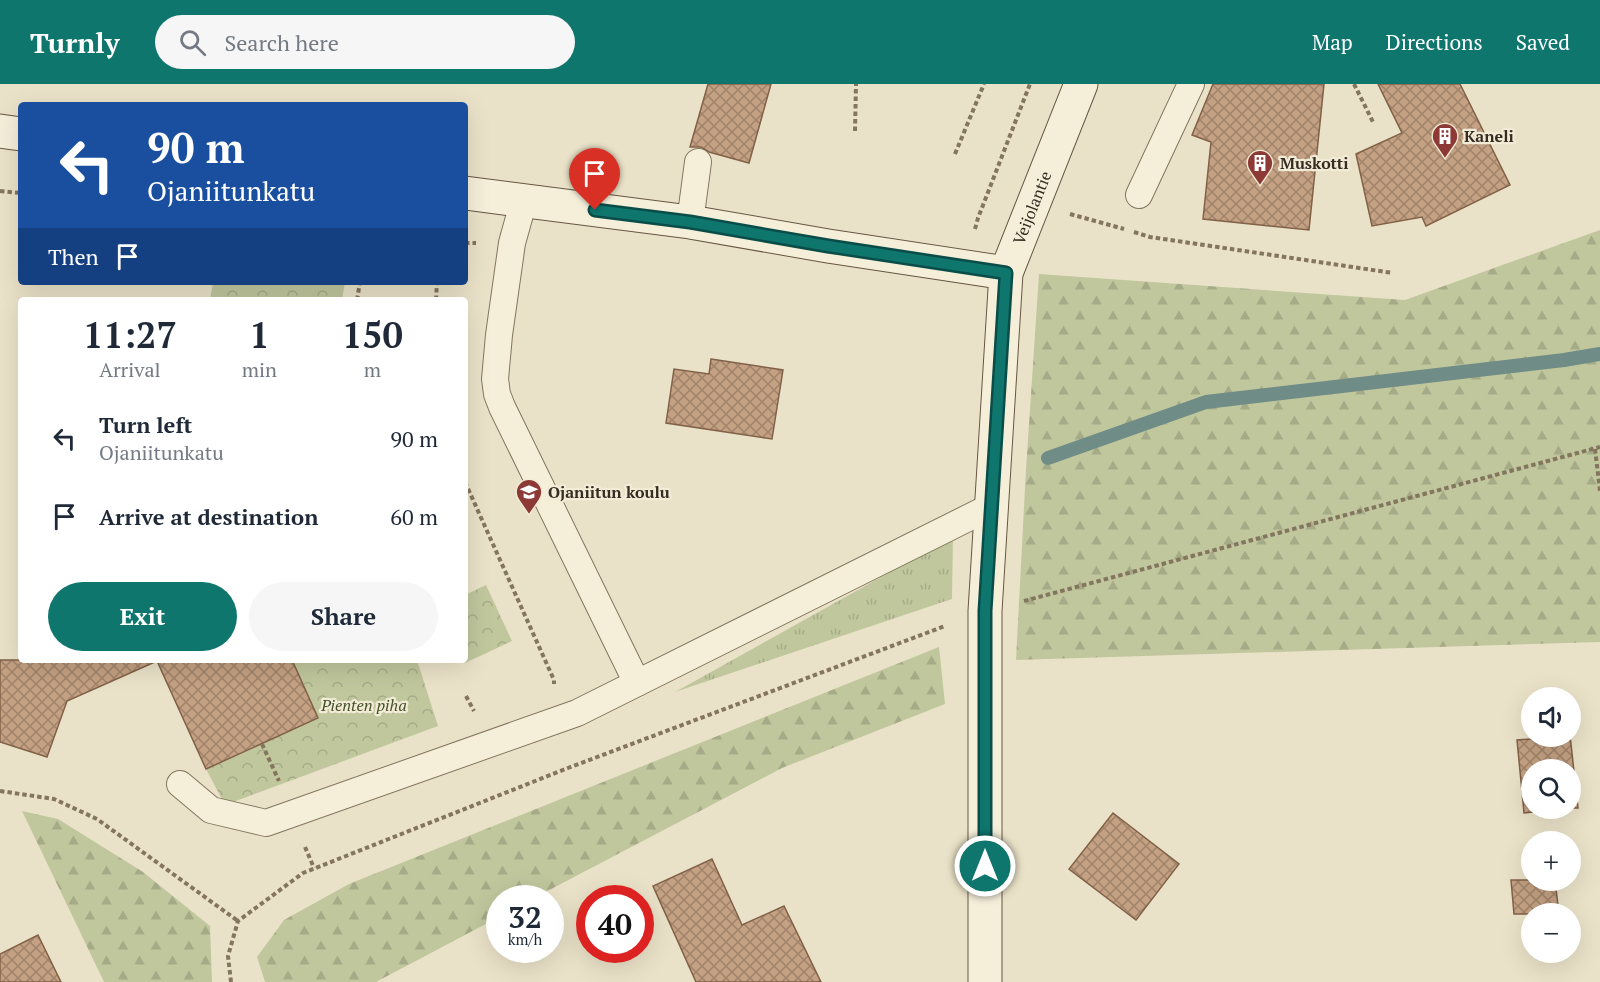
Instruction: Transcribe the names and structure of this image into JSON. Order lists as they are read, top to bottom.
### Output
{
  "streets": {
    "street": ["Veijolantie"]
  },
  "parks": ["Pienten piha"],
  "places": {
    "building": ["Kaneli", "Muskotti"],
    "school or university": ["Ojaniitun koulu"]
  },
  "page": {
    "header": "Turnly",
    "search": "Search here",
    "nav": ["Map", "Directions", "Saved"],
    "turn": ["90 m", "Ojaniitunkatu"],
    "then": "Then",
    "eta": [
      "11:27",
      "Arrival",
      "1",
      "min",
      "150",
      "m"
    ],
    "list": [
      {
        "name": "Turn left",
        "note": "Ojaniitunkatu",
        "value": "90 m"
      },
      {
        "name": "Arrive at destination",
        "value": "60 m"
      }
    ],
    "buttons": ["Exit", "Share"],
    "map_buttons": ["+", "−"],
    "speed": "32 km/h",
    "limit": "40"
  }
}
